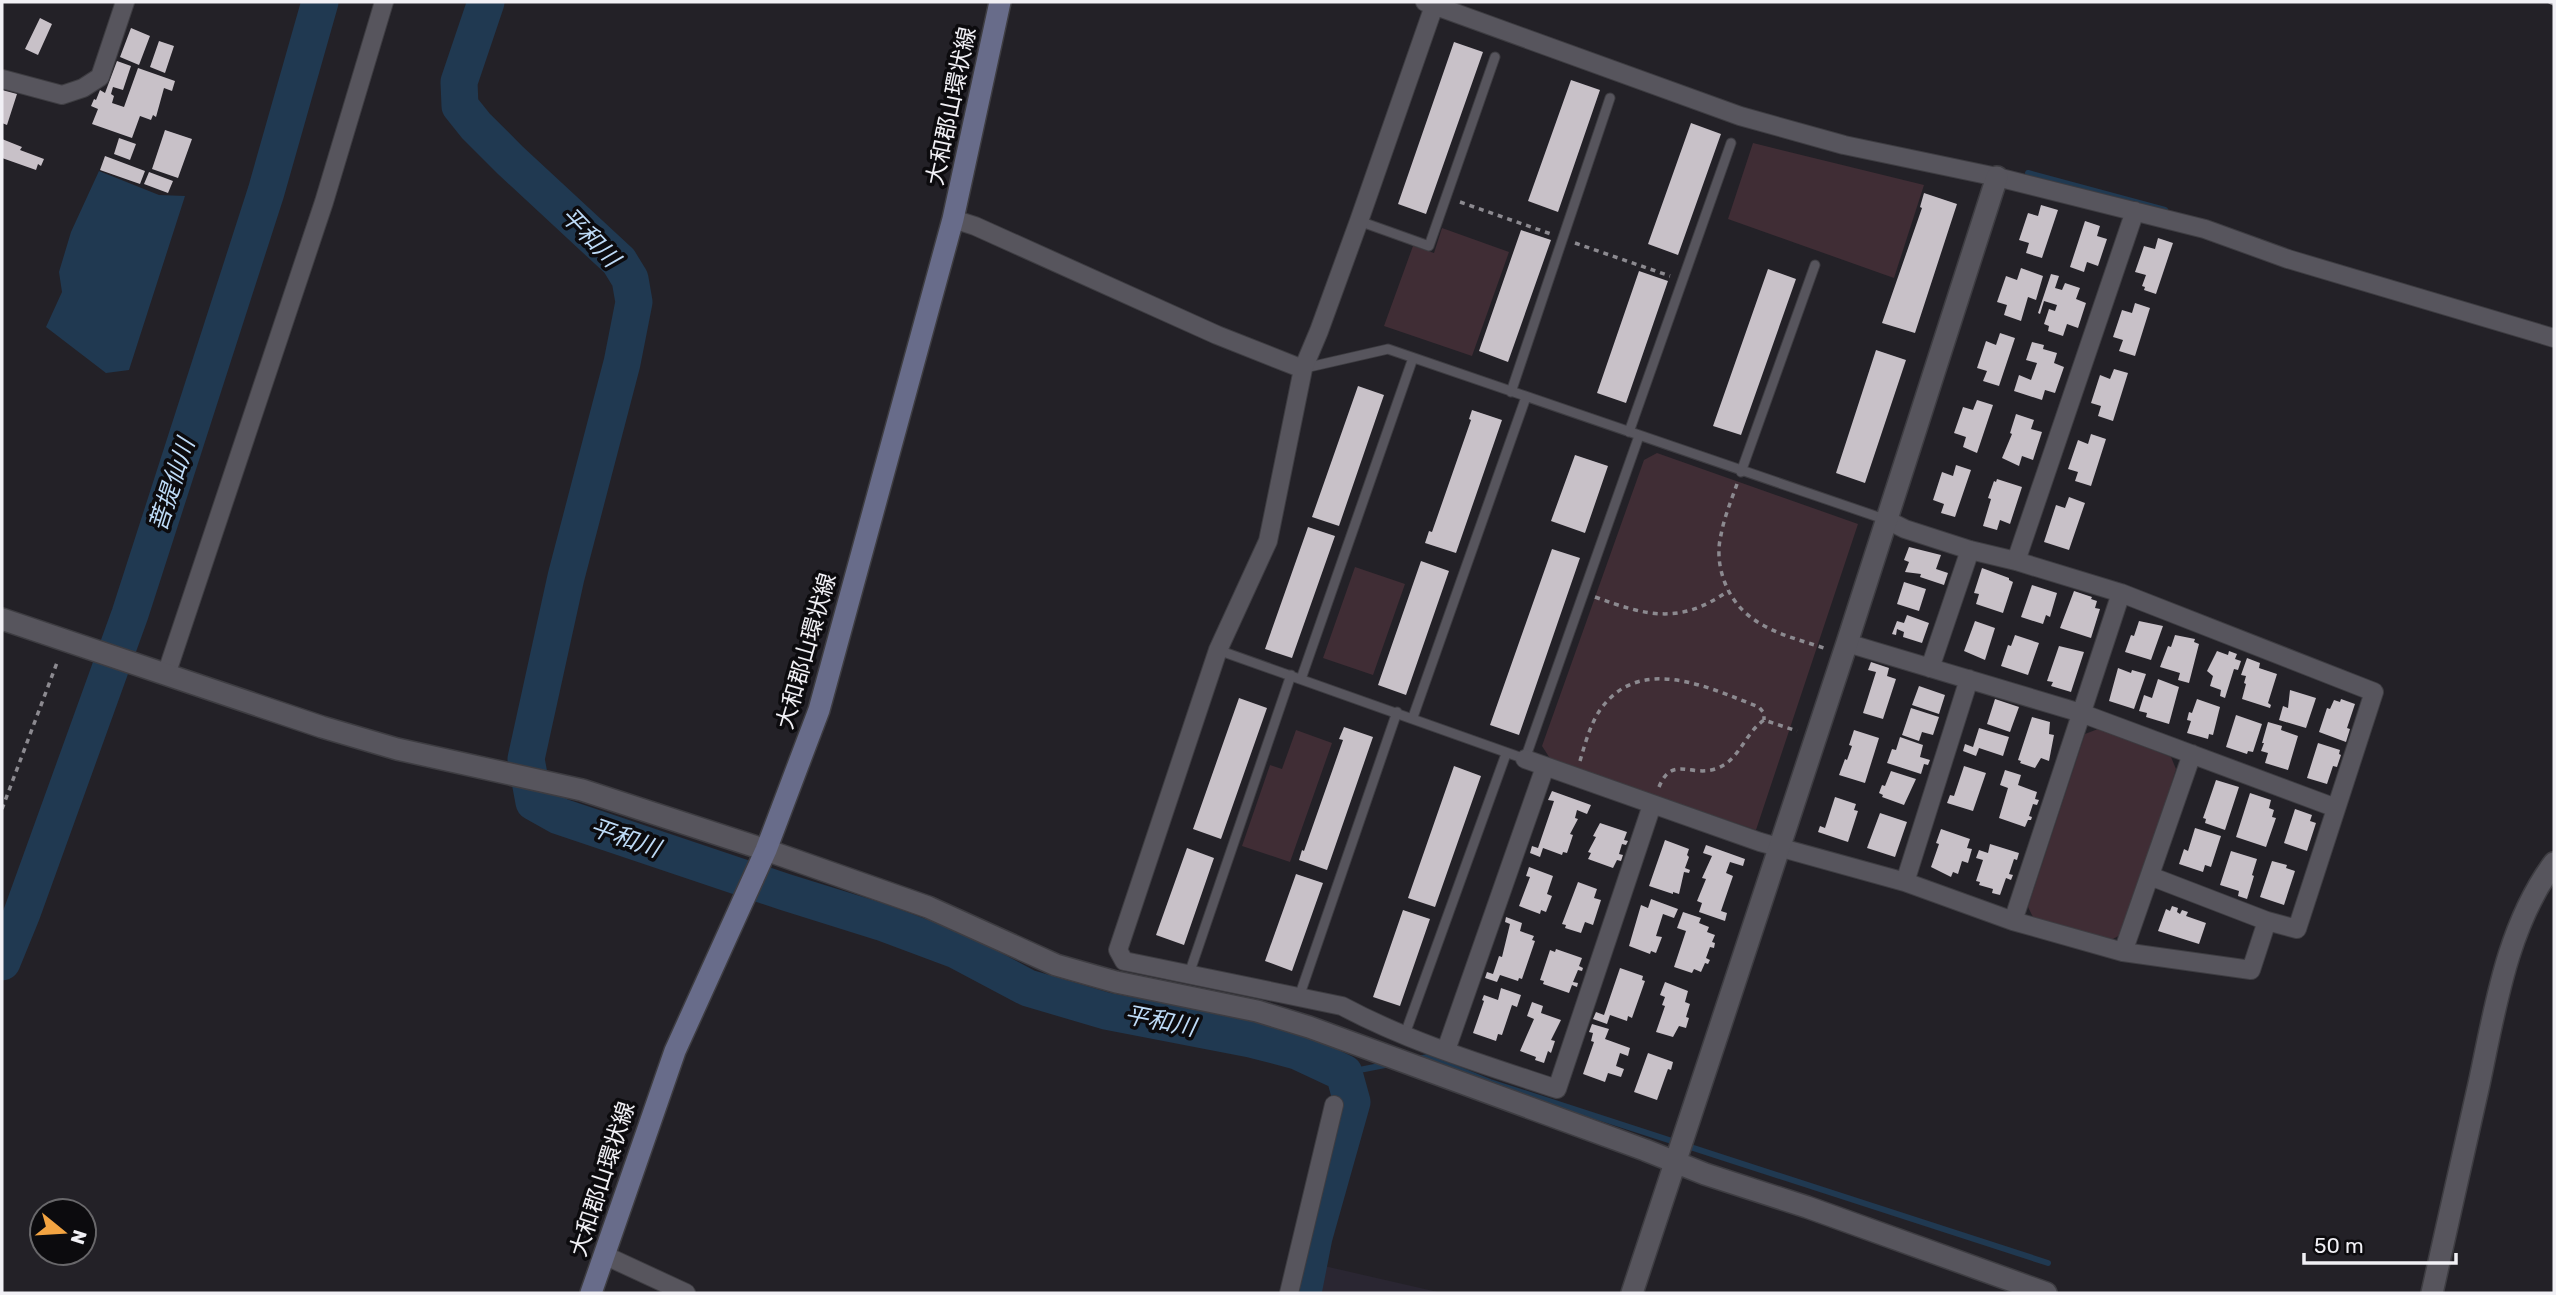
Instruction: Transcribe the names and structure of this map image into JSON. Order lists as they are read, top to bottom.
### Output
{
  "streets": {
    "main road": ["大和郡山環状線"]
  },
  "water": ["平和川", "菩提仙川"],
  "scale_bar": "50 m",
  "north": "right"
}
